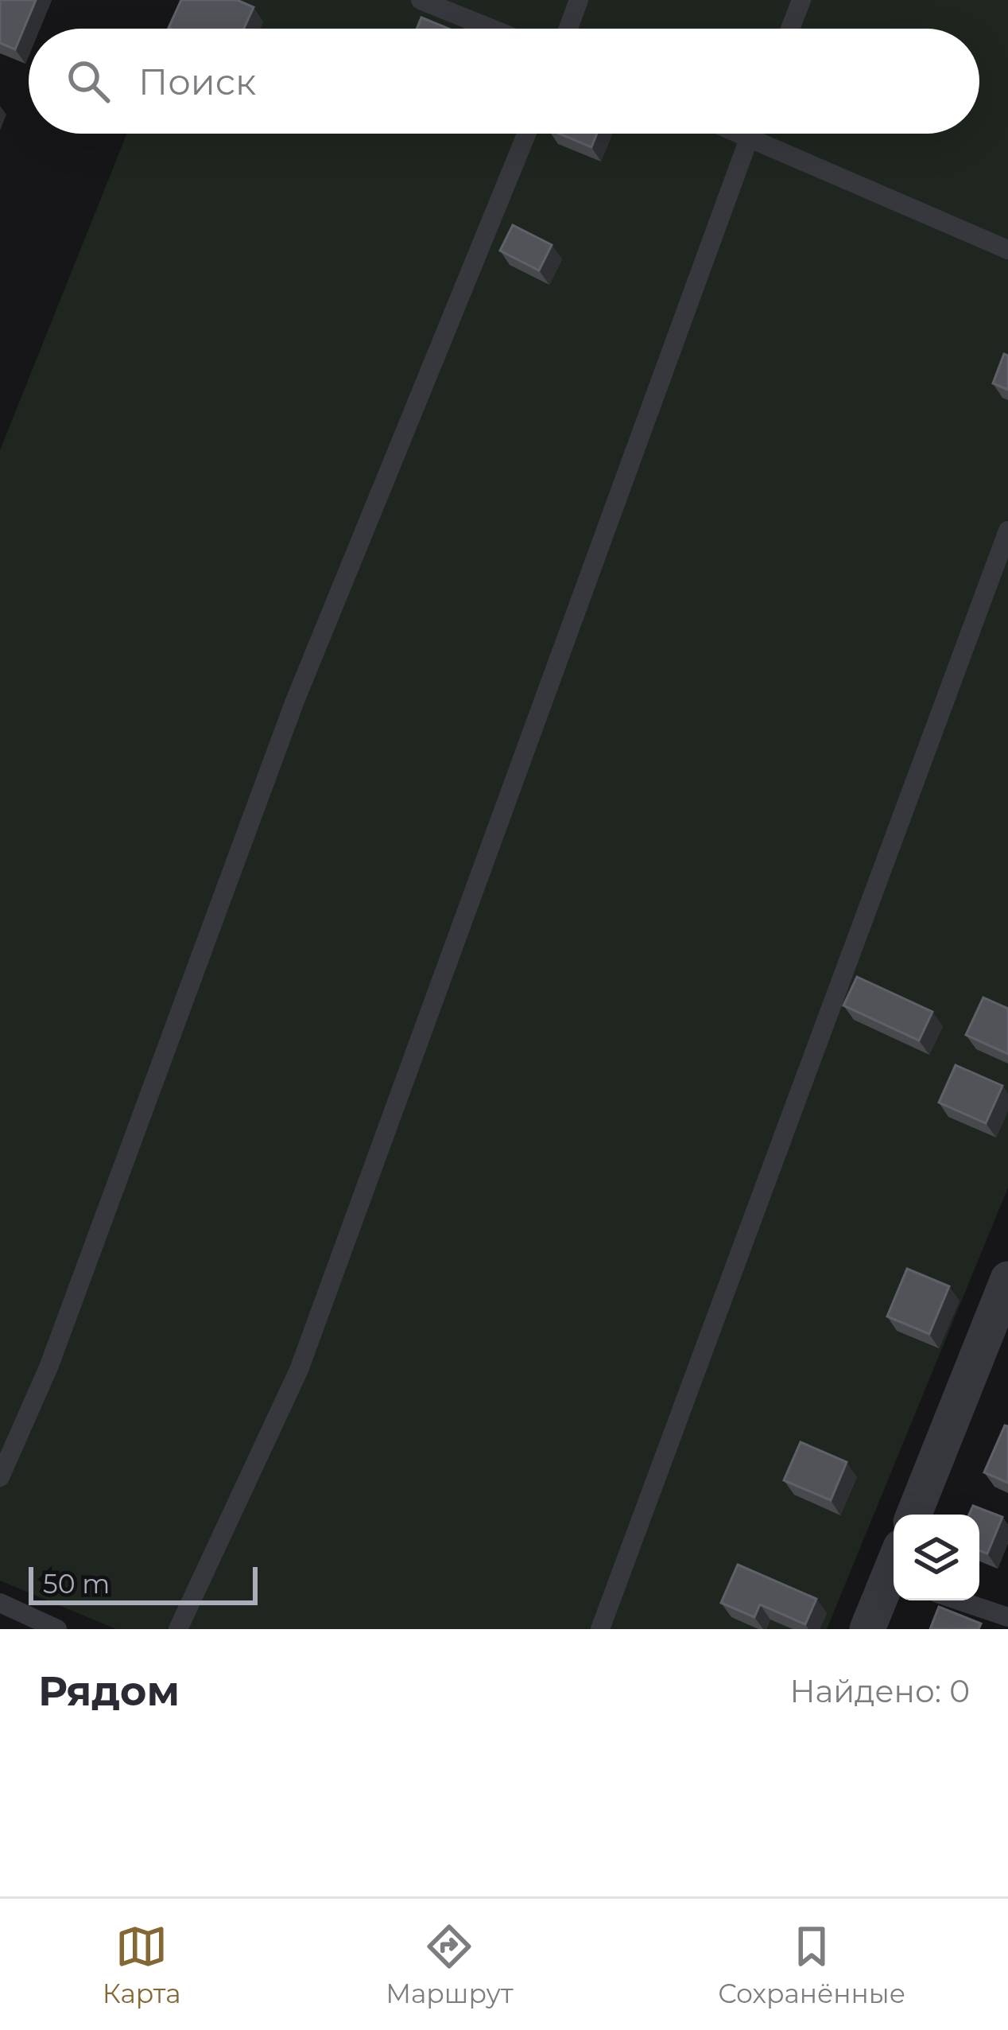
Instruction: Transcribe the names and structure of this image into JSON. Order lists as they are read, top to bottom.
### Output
{
  "scale_bar": "50 m",
  "page": {
    "search": "Поиск",
    "scale": "50 m",
    "heading": ["Рядом", "Найдено: 0"],
    "nav": ["Карта", "Маршрут", "Сохранённые"]
  }
}
